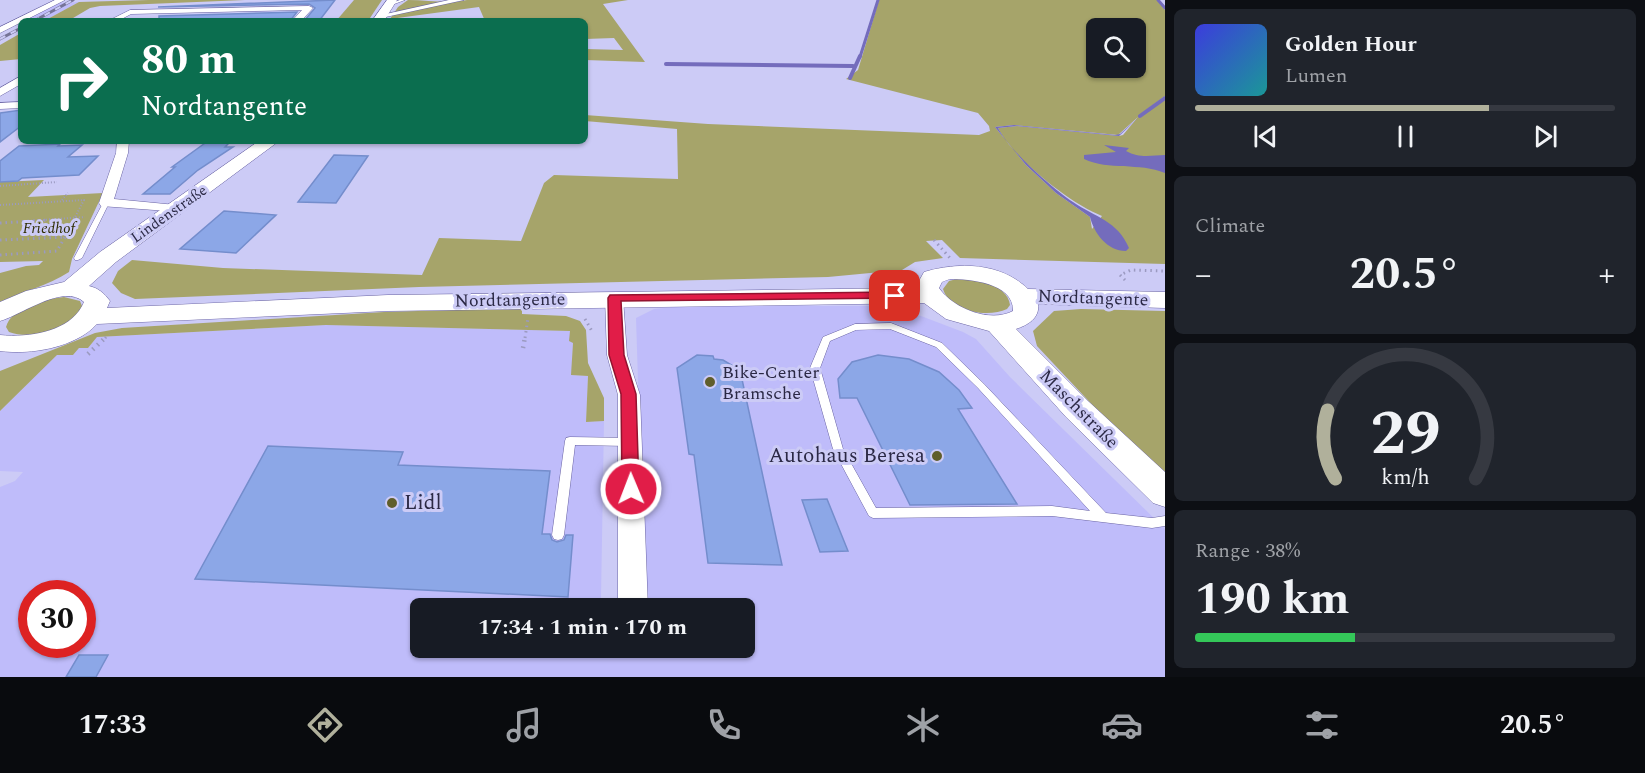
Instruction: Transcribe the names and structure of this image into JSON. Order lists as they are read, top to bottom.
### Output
{
  "streets": {
    "street": ["Lindenstraße", "Nordtangente", "Maschstraße"]
  },
  "parks": ["Friedhof"],
  "places": ["Bike-Center Bramsche", "Autohaus Beresa", "Lidl"],
  "page": {
    "turn": ["80 m", "Nordtangente"],
    "song": ["Golden Hour", "Lumen"],
    "tile": [
      "Climate",
      ["Range · 38%", "190 km"]
    ],
    "heat": ["−", "20.5°", "+"],
    "limit": "30",
    "trip": "17:34 · 1 min · 170 m",
    "tabs": ["17:33", "20.5°"],
    "gauge": ["29", "km/h"]
  }
}
